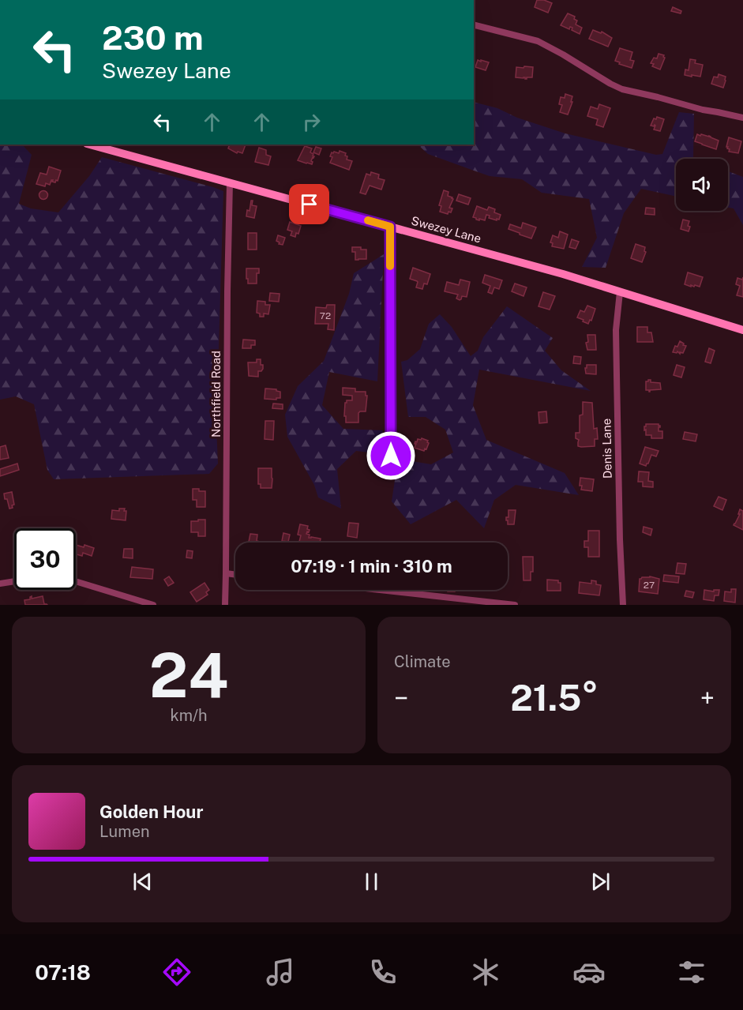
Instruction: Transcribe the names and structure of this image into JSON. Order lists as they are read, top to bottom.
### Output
{
  "streets": {
    "street": ["Swezey Lane", "Northfield Road", "Denis Lane"]
  },
  "crossings": [
    ["Swezey Lane", "Northfield Road"],
    ["Swezey Lane", "Denis Lane"]
  ],
  "house_numbers": ["72", "27"],
  "page": {
    "turn": ["230 m", "Swezey Lane"],
    "limit": "30",
    "trip": "07:19 · 1 min · 310 m",
    "tile": [
      ["24", "km/h"],
      "Climate"
    ],
    "heat": ["−", "21.5°", "+"],
    "song": ["Golden Hour", "Lumen"],
    "tabs": "07:18"
  }
}
